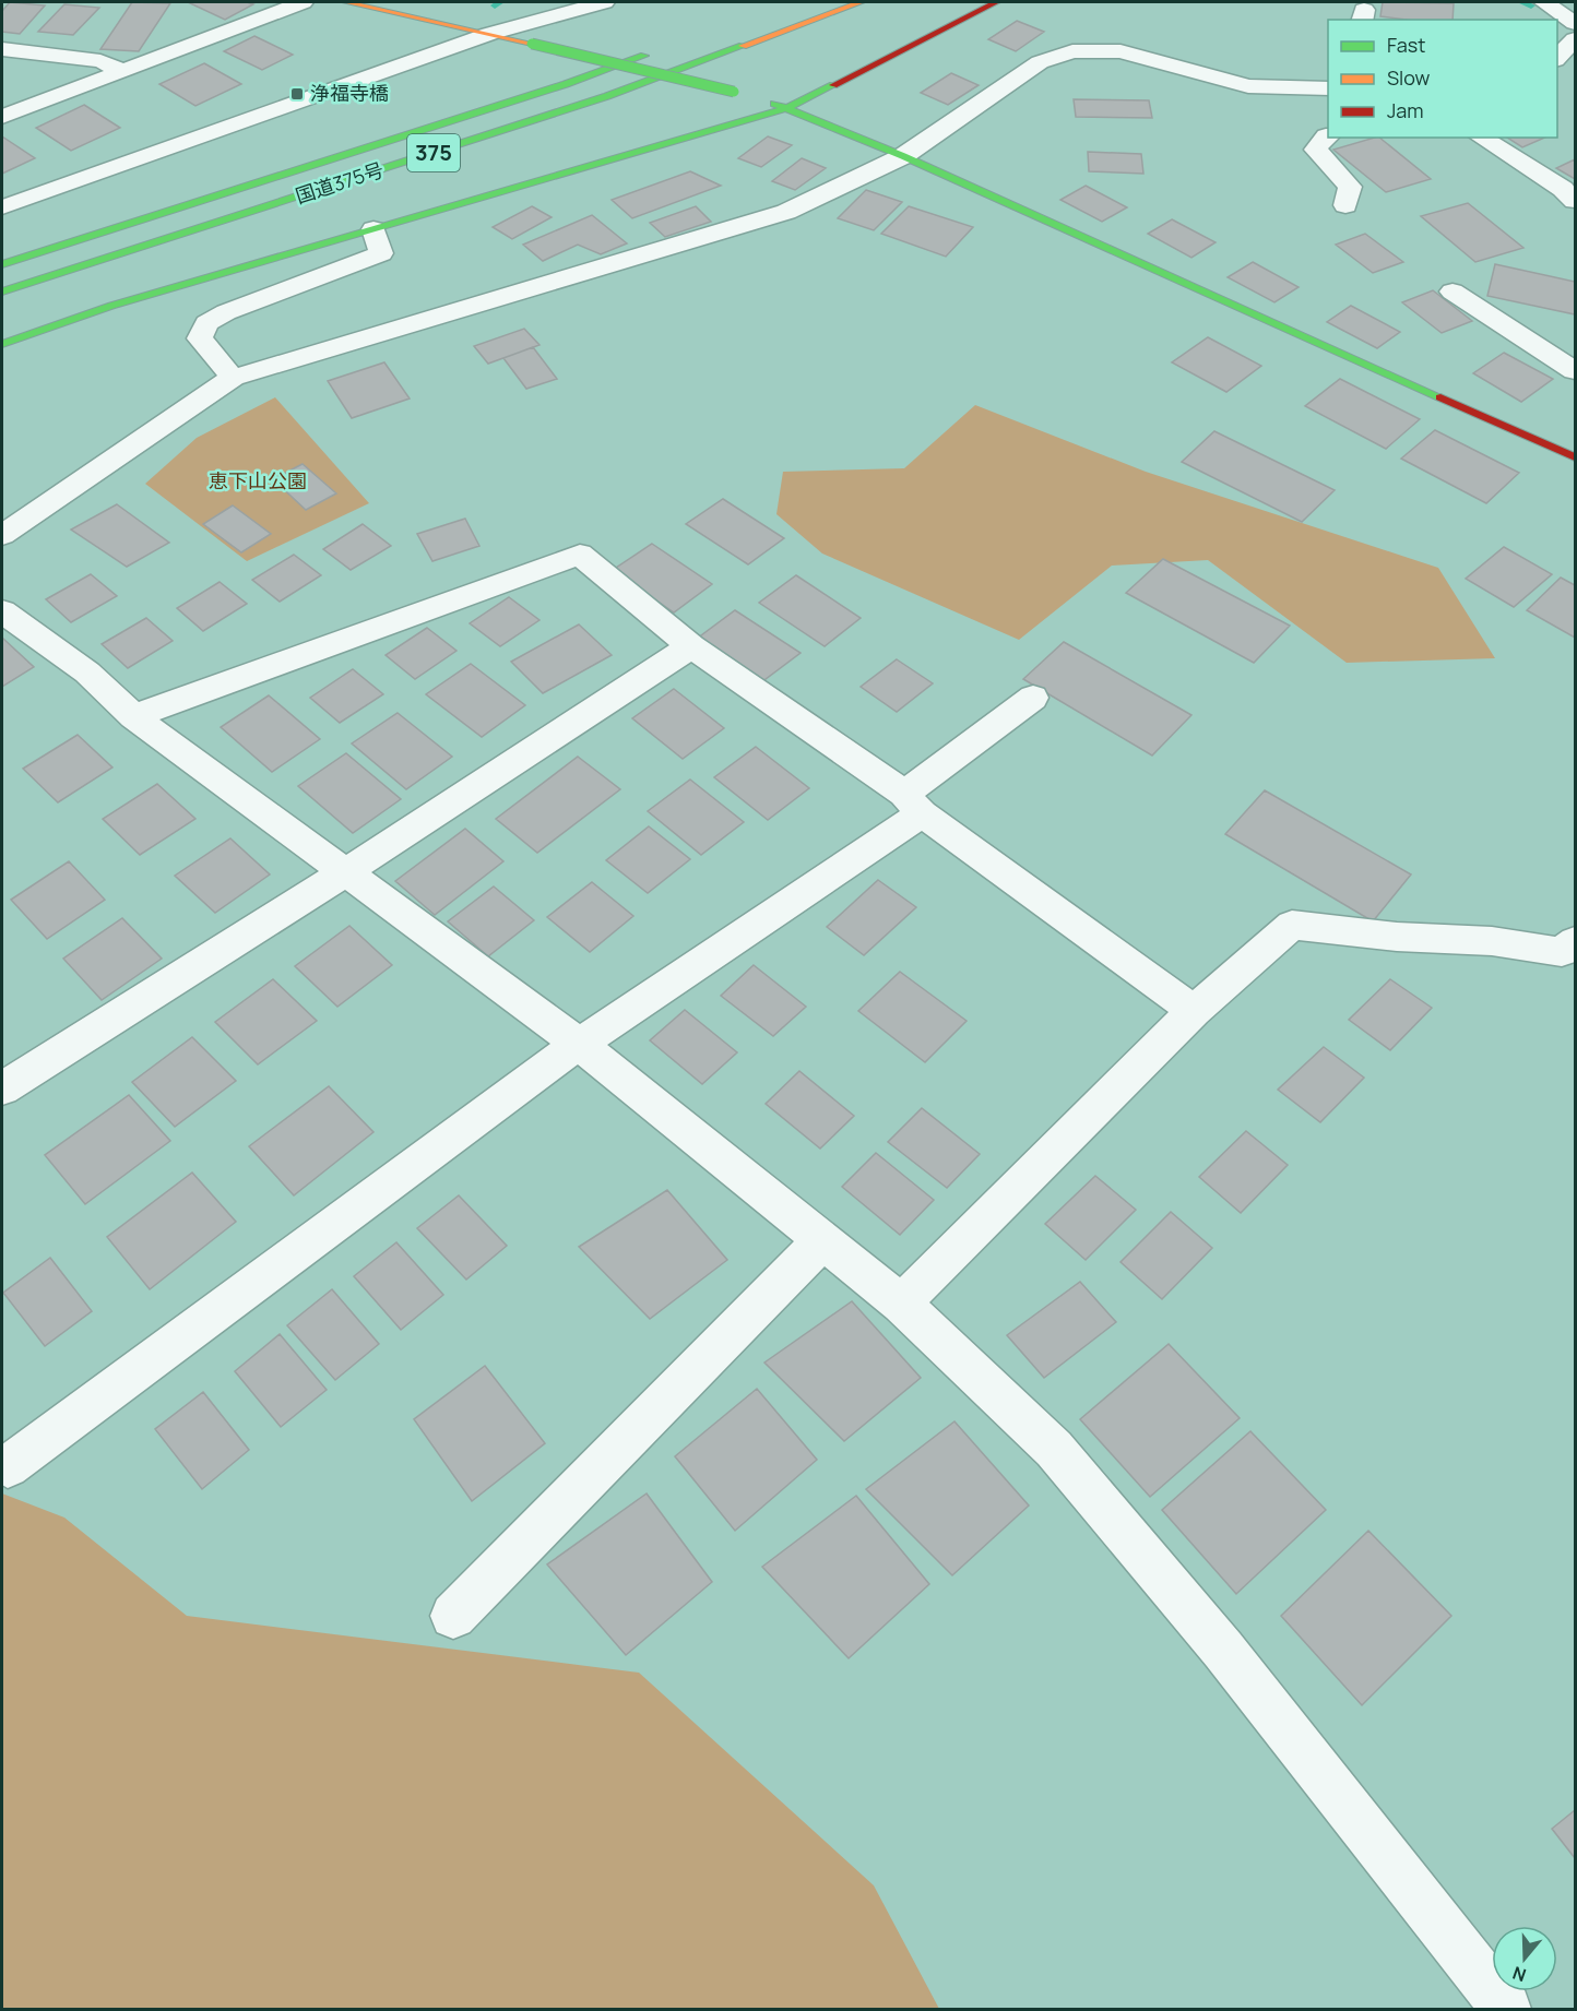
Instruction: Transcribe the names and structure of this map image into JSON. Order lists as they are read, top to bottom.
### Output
{
  "streets": {
    "main road": ["375", "国道375号"]
  },
  "parks": ["恵下山公園"],
  "places": {
    "transit": ["浄福寺橋"]
  },
  "legend": ["Fast", "Slow", "Jam"],
  "north": "bottom"
}
